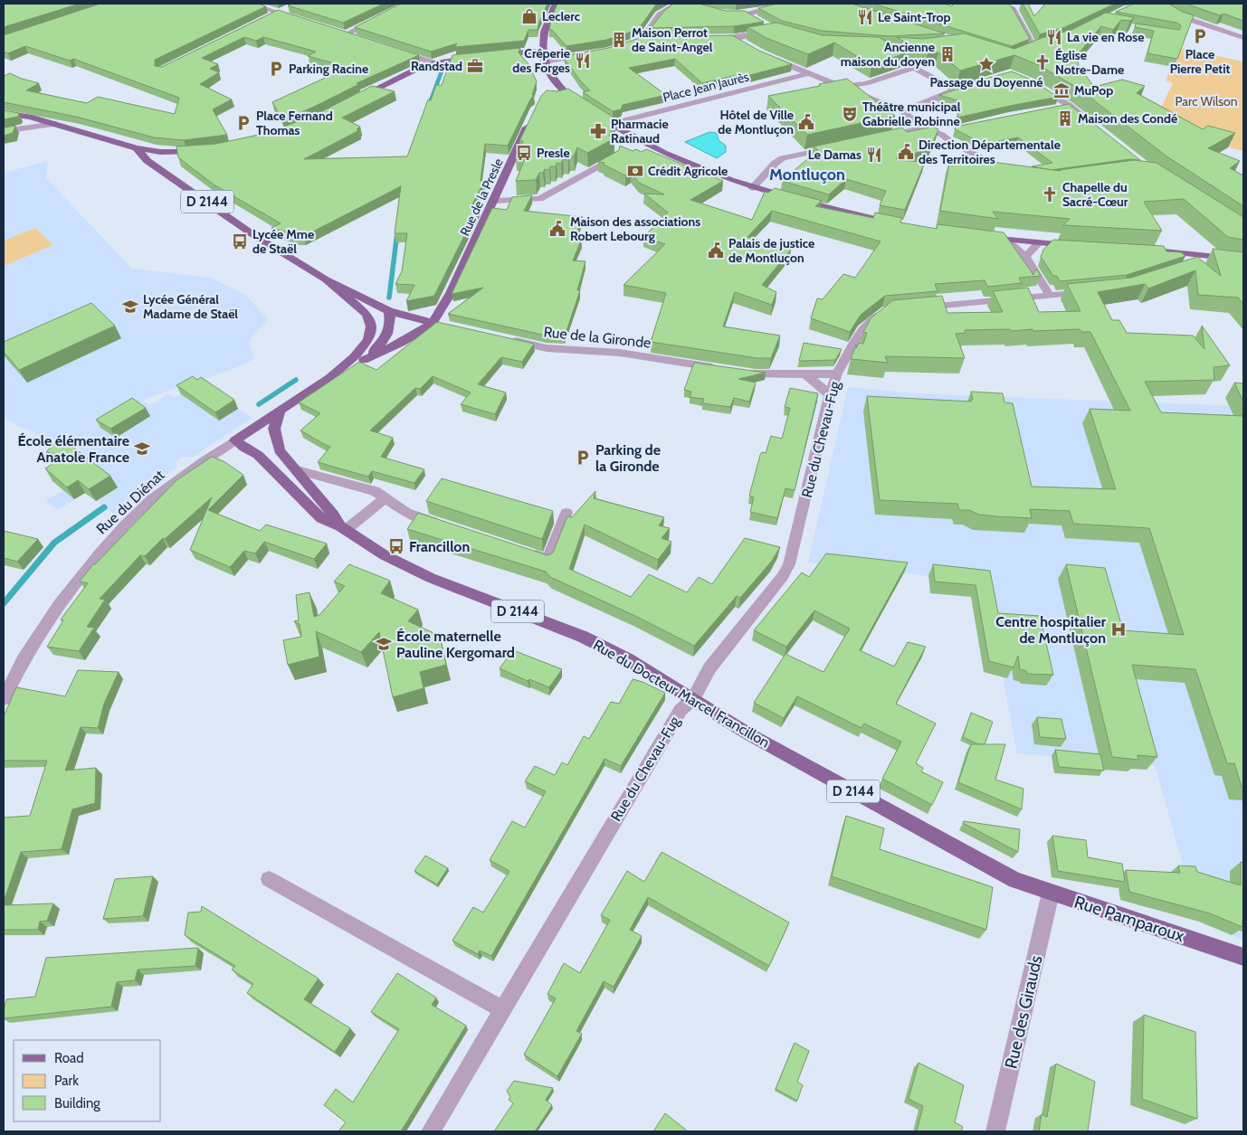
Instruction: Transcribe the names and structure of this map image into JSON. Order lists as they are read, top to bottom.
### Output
{
  "streets": {
    "main road": [
      "Rue de la Presle",
      "D 2144",
      "Rue du Diénat",
      "Rue du Docteur Marcel Francillon",
      "Rue Pamparoux"
    ],
    "street": [
      "Place Jean Jaurès",
      "Rue de la Gironde",
      "Rue du Chevau-Fug",
      "Rue des Girauds"
    ]
  },
  "crossings": [
    ["D 2144", "Rue du Diénat"],
    ["Rue du Chevau-Fug", "Rue du Docteur Marcel Francillon"],
    ["Rue du Diénat", "Rue du Docteur Marcel Francillon"],
    ["Rue du Docteur Marcel Francillon", "Rue Pamparoux"],
    ["Rue Pamparoux", "Rue des Girauds"]
  ],
  "districts": ["Montluçon"],
  "parks": ["Parc Wilson"],
  "places": {
    "shop": ["Leclerc"],
    "restaurant": [
      "Le Saint-Trop",
      "La vie en Rose",
      "Crêperie des Forges",
      "Le Damas"
    ],
    "parking": [
      "Place Pierre Petit",
      "Parking Racine",
      "Place Fernand Thomas",
      "Parking de la Gironde"
    ],
    "building": ["Maison Perrot de Saint-Angel", "Ancienne maison du doyen", "Maison des Condé"],
    "church": ["Église Notre-Dame", "Chapelle du Sacré-Cœur"],
    "place": ["Passage du Doyenné"],
    "office": ["Randstad"],
    "museum": ["MuPop"],
    "theatre": ["Théâtre municipal Gabrielle Robinne"],
    "public building": [
      "Hôtel de Ville de Montluçon",
      "Direction Départementale des Territoires",
      "Maison des associations Robert Lebourg",
      "Palais de justice de Montluçon"
    ],
    "pharmacy": ["Pharmacie Ratinaud"],
    "bus stop": ["Presle", "Lycée Mme de Staël", "Francillon"],
    "bank": ["Crédit Agricole"],
    "school or university": ["Lycée Général Madame de Staël", "École élémentaire Anatole France", "École maternelle Pauline Kergomard"],
    "hospital": ["Centre hospitalier de Montluçon"]
  },
  "legend": ["Road", "Park", "Building"]
}
